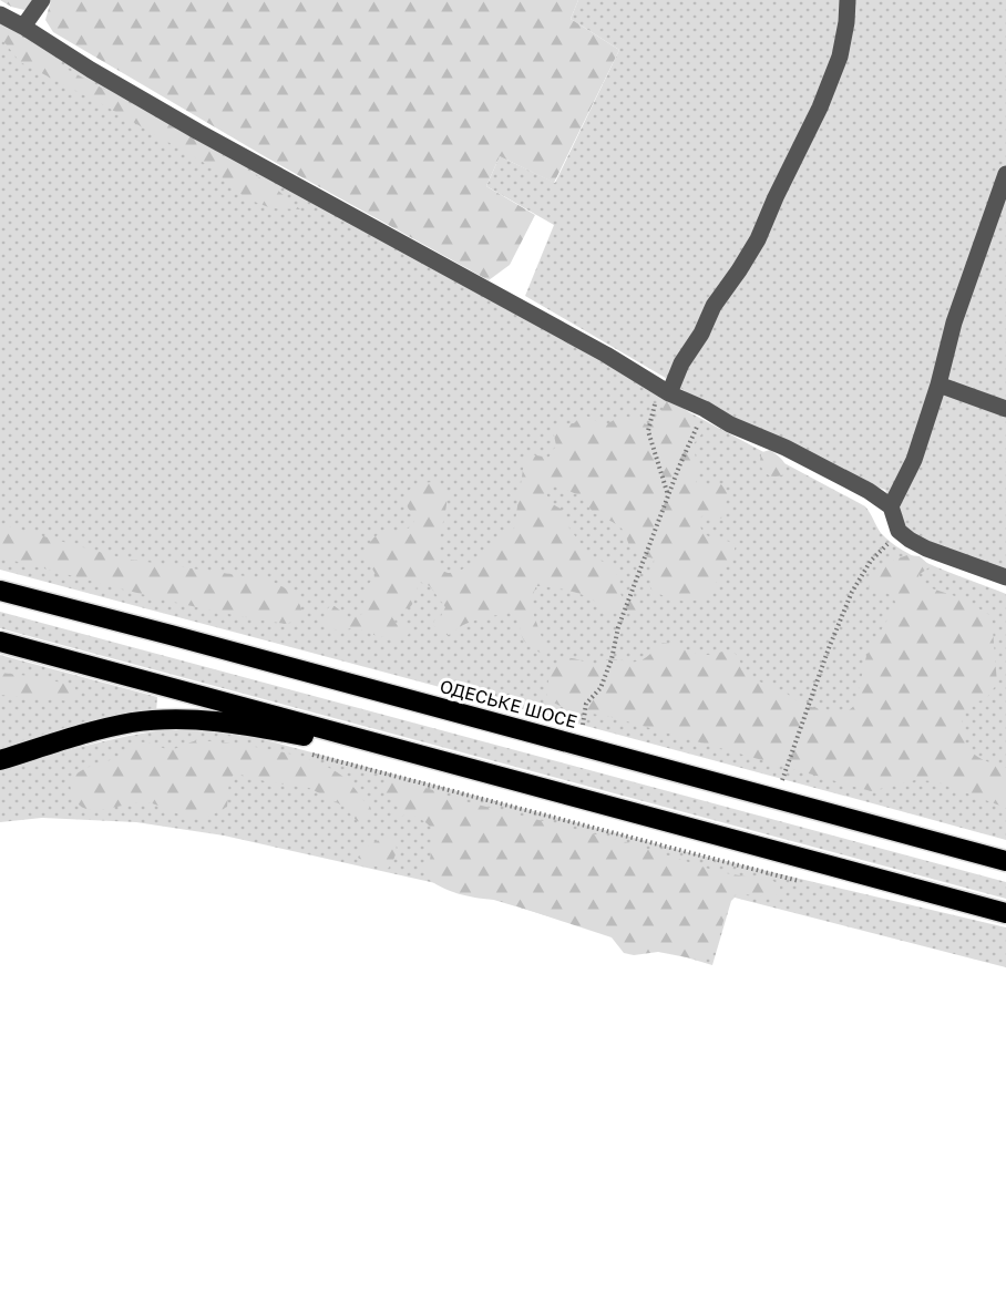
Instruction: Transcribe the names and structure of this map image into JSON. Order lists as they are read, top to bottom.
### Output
{
  "streets": {
    "highway": ["ОДЕСЬКЕ ШОСЕ"]
  }
}
